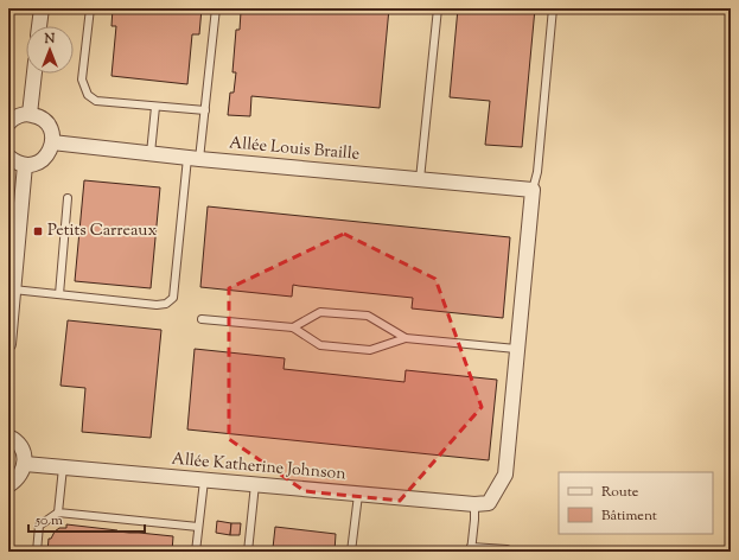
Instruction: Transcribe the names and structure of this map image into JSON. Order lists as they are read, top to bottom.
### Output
{
  "streets": {
    "street": ["Allée Louis Braille", "Allée Katherine Johnson"]
  },
  "places": {
    "transit": ["Petits Carreaux"]
  },
  "legend": ["Route", "Bâtiment"],
  "scale_bar": "50 m",
  "north": "top"
}
